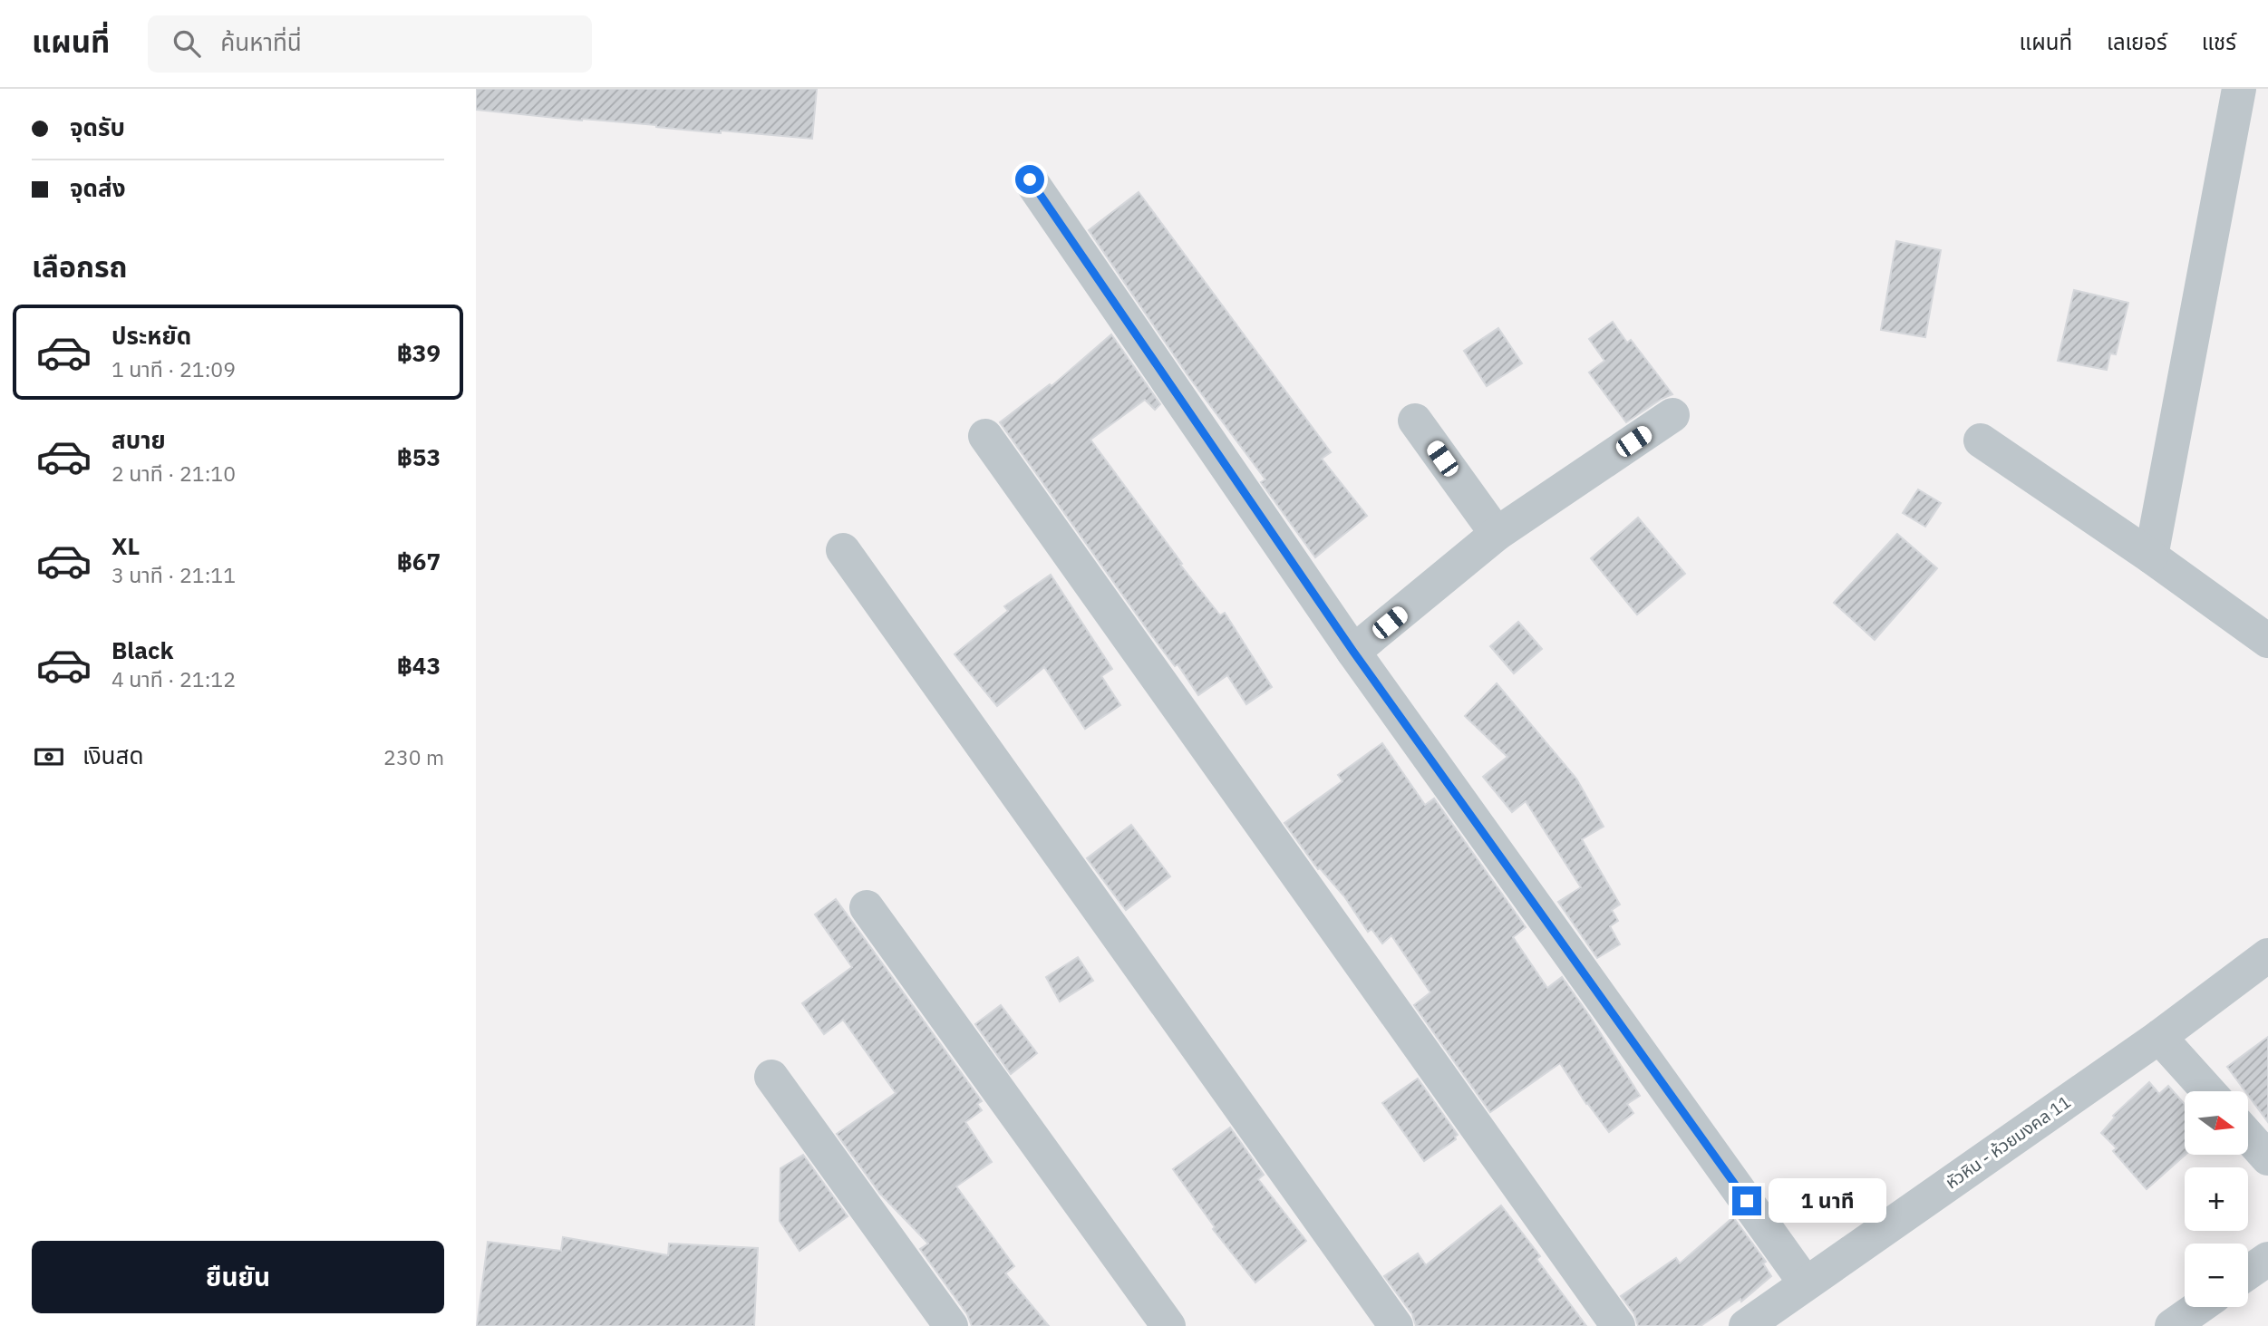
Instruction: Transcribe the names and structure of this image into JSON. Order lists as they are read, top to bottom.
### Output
{
  "streets": {
    "street": ["หัวหิน - ห้วยมงคล 11"]
  },
  "north": "right",
  "page": {
    "header": "แผนที่",
    "search": "ค้นหาที่นี่",
    "nav": ["แผนที่", "เลเยอร์", "แชร์"],
    "banner": ["จุดรับ", "จุดส่ง"],
    "heading": "เลือกรถ",
    "list": [
      {
        "name": "ประหยัด",
        "note": "1 นาที · 21:09",
        "value": "฿39"
      },
      {
        "name": "สบาย",
        "note": "2 นาที · 21:10",
        "value": "฿53"
      },
      {
        "name": "XL",
        "note": "3 นาที · 21:11",
        "value": "฿67"
      },
      {
        "name": "Black",
        "note": "4 นาที · 21:12",
        "value": "฿43"
      }
    ],
    "pay": ["เงินสด", "230 m"],
    "map_buttons": ["+", "−"],
    "bubble": "1 นาที",
    "buttons": "ยืนยัน"
  }
}
